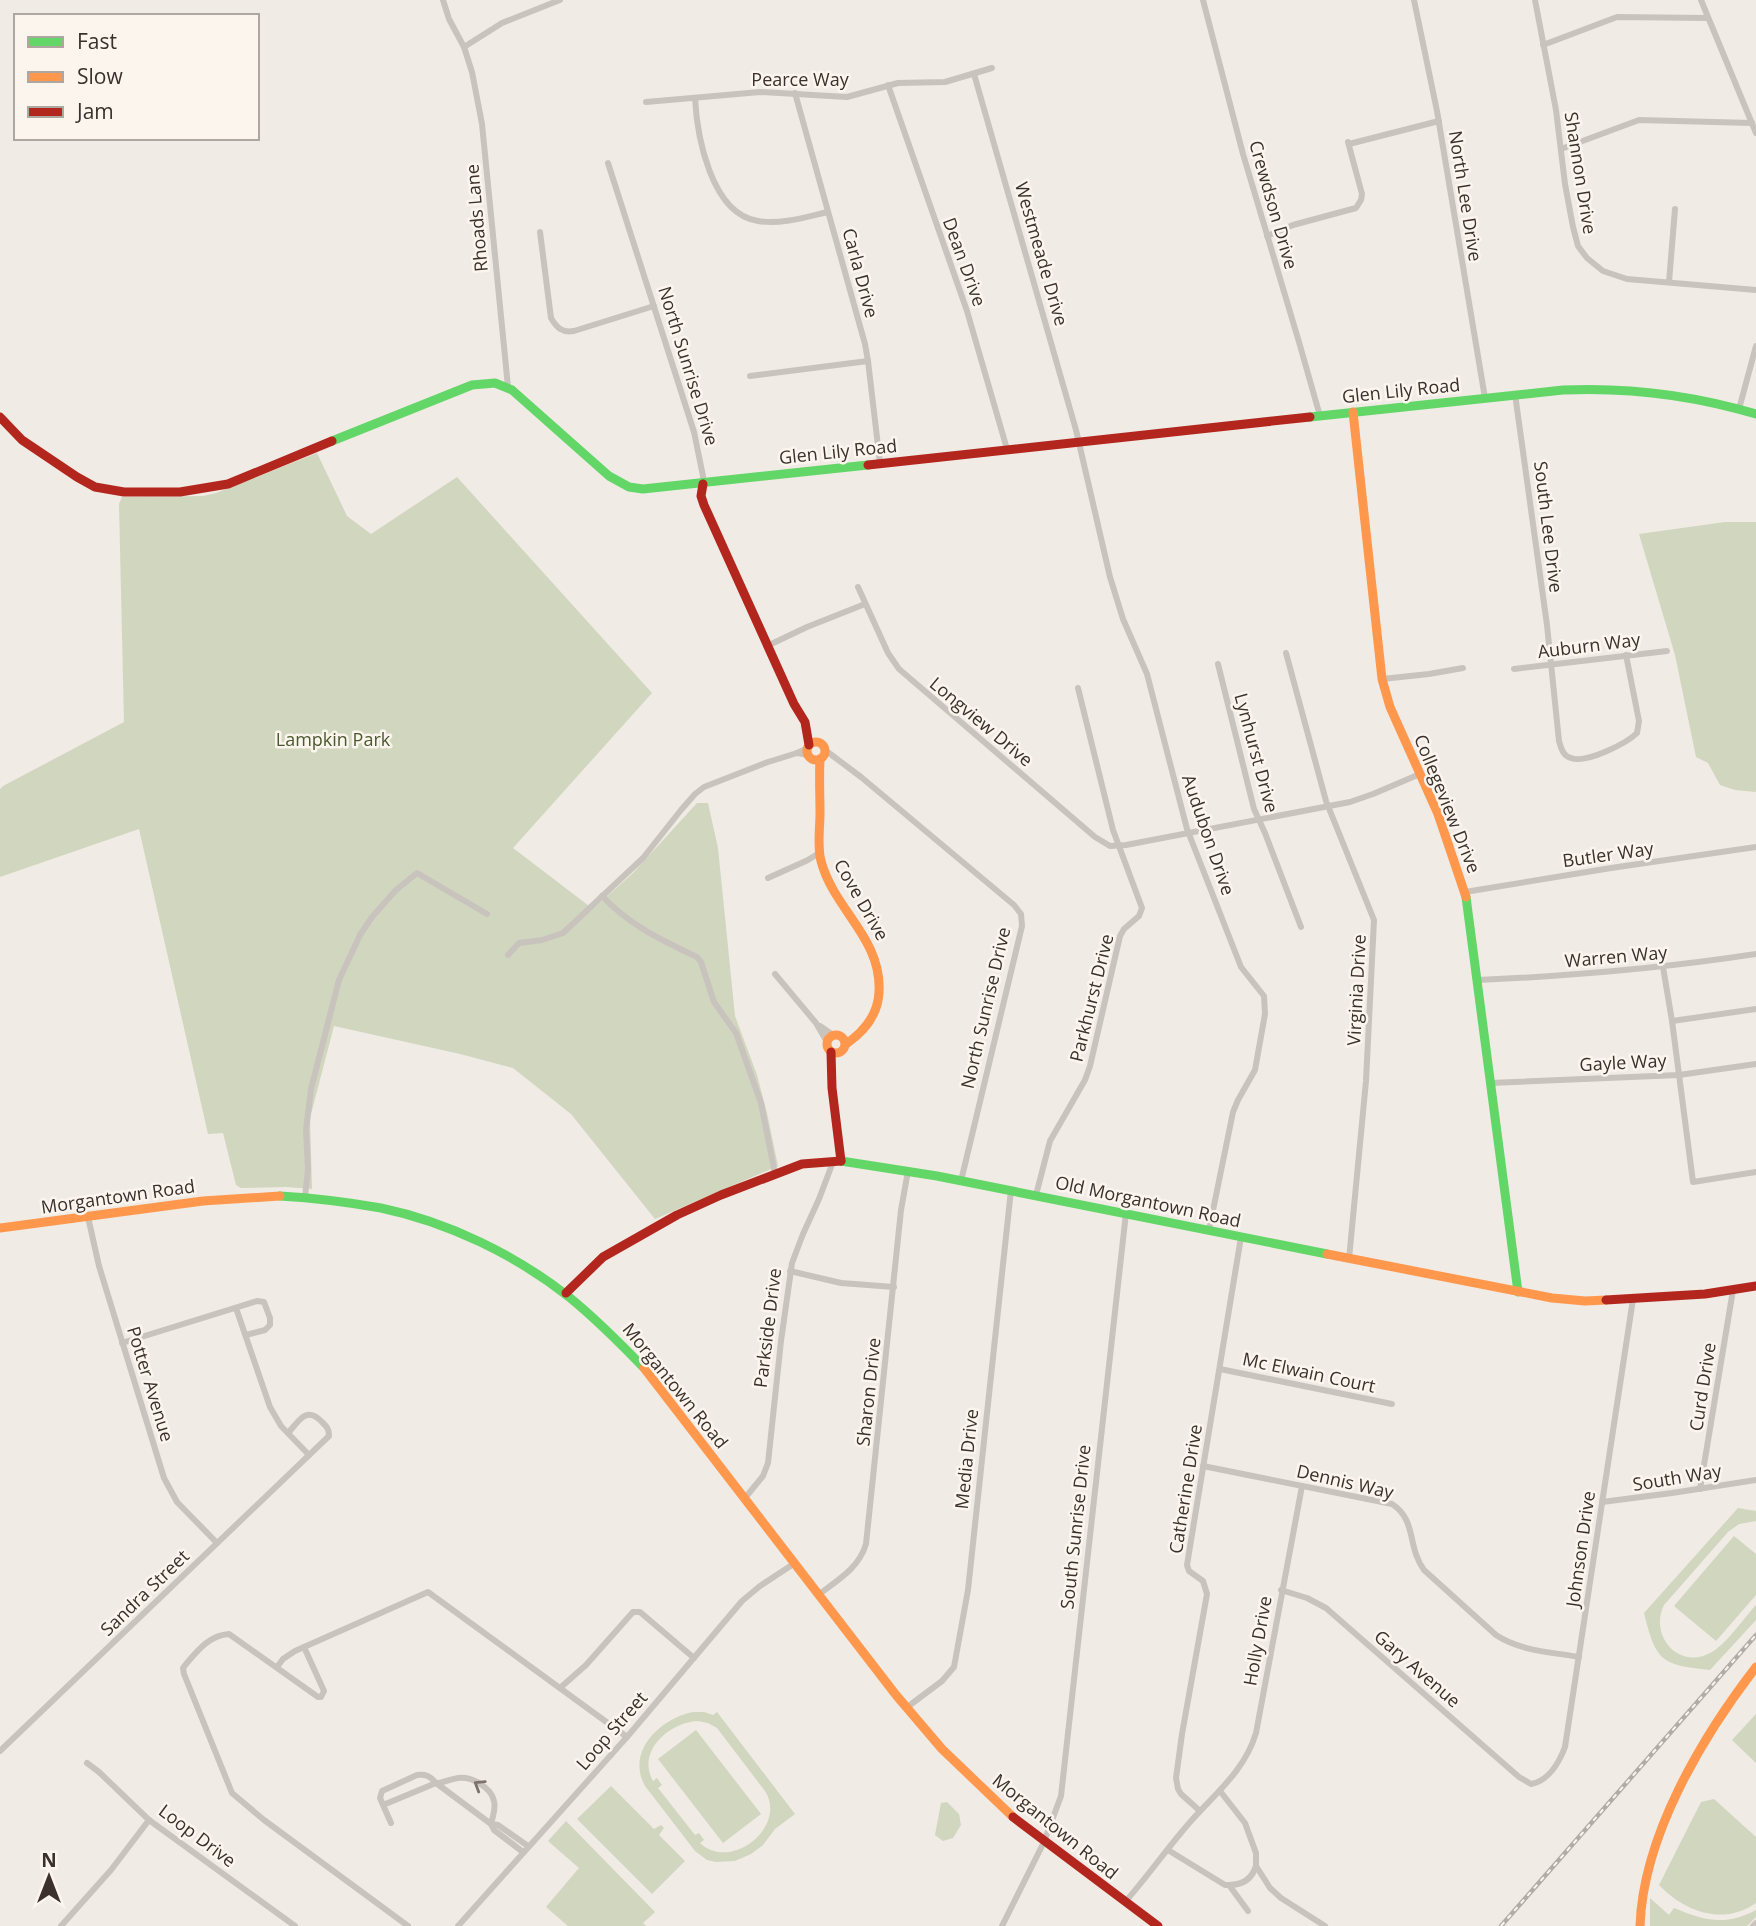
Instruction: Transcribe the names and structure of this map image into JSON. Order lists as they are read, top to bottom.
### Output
{
  "streets": {
    "street": [
      "Pearce Way",
      "Shannon Drive",
      "North Lee Drive",
      "Crewdson Drive",
      "Rhoads Lane",
      "Westmeade Drive",
      "Dean Drive",
      "Carla Drive",
      "North Sunrise Drive",
      "Glen Lily Road",
      "South Lee Drive",
      "Auburn Way",
      "Longview Drive",
      "Lynhurst Drive",
      "Collegeview Drive",
      "Audubon Drive",
      "Butler Way",
      "Cove Drive",
      "Warren Way",
      "Virginia Drive",
      "Parkhurst Drive",
      "Gayle Way",
      "Morgantown Road",
      "Old Morgantown Road",
      "Parkside Drive",
      "Mc Elwain Court",
      "Potter Avenue",
      "Curd Drive",
      "Sharon Drive",
      "Media Drive",
      "South Way",
      "Dennis Way",
      "Catherine Drive",
      "South Sunrise Drive",
      "Johnson Drive",
      "Sandra Street",
      "Holly Drive",
      "Gary Avenue",
      "Loop Street",
      "Loop Drive"
    ]
  },
  "crossings": [
    ["Pearce Way", "Westmeade Drive"],
    ["Pearce Way", "Dean Drive"],
    ["Pearce Way", "Carla Drive"],
    ["North Lee Drive", "Glen Lily Road"],
    ["Crewdson Drive", "Glen Lily Road"],
    ["Rhoads Lane", "Glen Lily Road"],
    ["Westmeade Drive", "Glen Lily Road"],
    ["Westmeade Drive", "Audubon Drive"],
    ["Dean Drive", "Glen Lily Road"],
    ["Carla Drive", "Glen Lily Road"],
    ["North Sunrise Drive", "Glen Lily Road"],
    ["North Sunrise Drive", "Cove Drive"],
    ["North Sunrise Drive", "Old Morgantown Road"],
    ["Glen Lily Road", "South Lee Drive"],
    ["Glen Lily Road", "Collegeview Drive"],
    ["Glen Lily Road", "Audubon Drive"],
    ["South Lee Drive", "Auburn Way"],
    ["Longview Drive", "Parkhurst Drive"],
    ["Collegeview Drive", "Butler Way"],
    ["Collegeview Drive", "Warren Way"],
    ["Collegeview Drive", "Gayle Way"],
    ["Collegeview Drive", "Old Morgantown Road"],
    ["Audubon Drive", "Old Morgantown Road"],
    ["Cove Drive", "Parkside Drive"],
    ["Virginia Drive", "Old Morgantown Road"],
    ["Parkhurst Drive", "Old Morgantown Road"],
    ["Morgantown Road", "Old Morgantown Road"],
    ["Morgantown Road", "Parkside Drive"],
    ["Morgantown Road", "Potter Avenue"],
    ["Morgantown Road", "Sharon Drive"],
    ["Morgantown Road", "Media Drive"],
    ["Morgantown Road", "South Sunrise Drive"],
    ["Morgantown Road", "Holly Drive"],
    ["Morgantown Road", "Loop Street"],
    ["Old Morgantown Road", "Parkside Drive"],
    ["Old Morgantown Road", "Curd Drive"],
    ["Old Morgantown Road", "Sharon Drive"],
    ["Old Morgantown Road", "Media Drive"],
    ["Old Morgantown Road", "Catherine Drive"],
    ["Old Morgantown Road", "South Sunrise Drive"],
    ["Old Morgantown Road", "Johnson Drive"],
    ["Mc Elwain Court", "Catherine Drive"],
    ["Potter Avenue", "Sandra Street"],
    ["Curd Drive", "South Way"],
    ["South Way", "Johnson Drive"],
    ["Dennis Way", "Catherine Drive"],
    ["Dennis Way", "Johnson Drive"],
    ["Dennis Way", "Holly Drive"],
    ["Catherine Drive", "Holly Drive"],
    ["Johnson Drive", "Gary Avenue"],
    ["Holly Drive", "Gary Avenue"]
  ],
  "parks": ["Lampkin Park"],
  "legend": ["Fast", "Slow", "Jam"],
  "north": "top"
}
